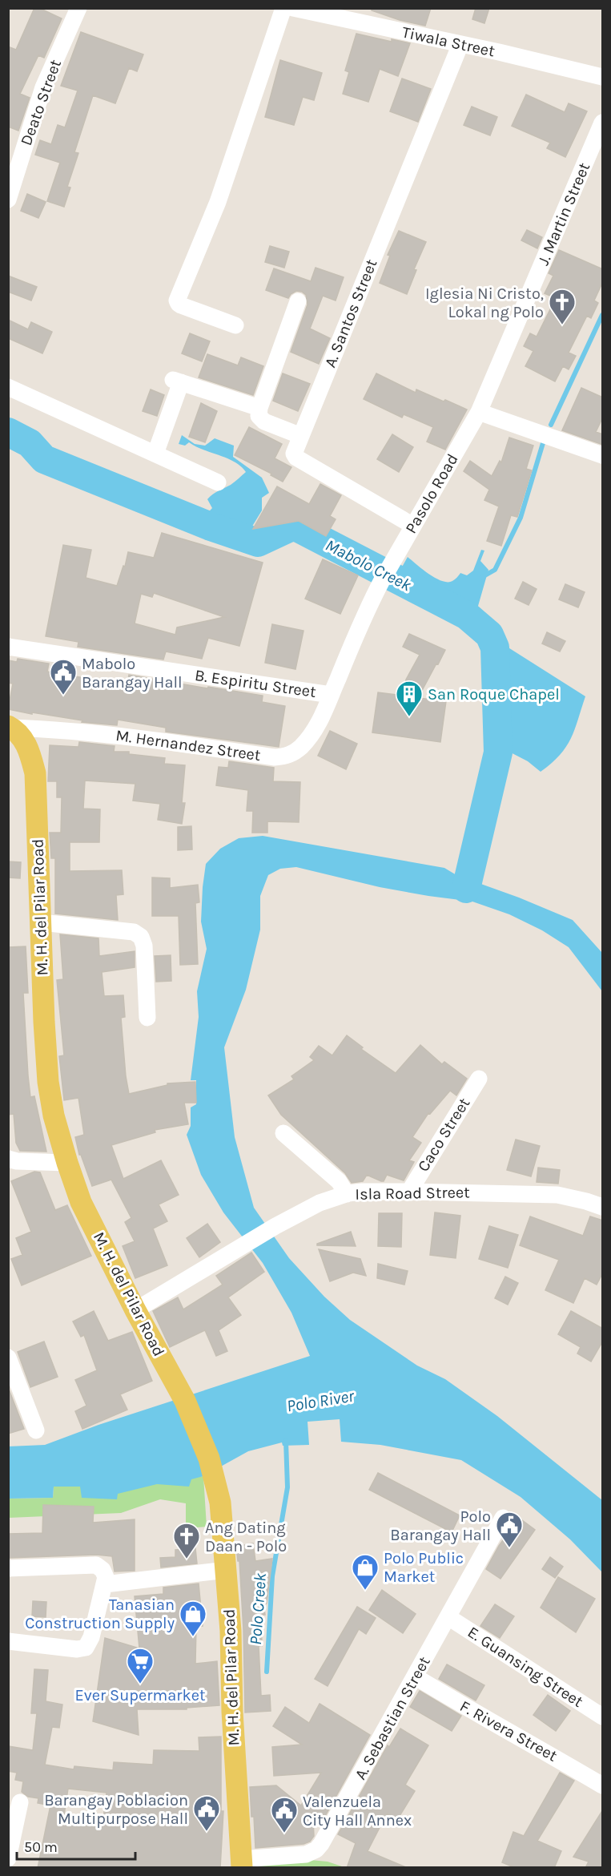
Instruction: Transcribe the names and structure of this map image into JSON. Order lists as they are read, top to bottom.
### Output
{
  "streets": {
    "main road": ["M. H. del Pilar Road"],
    "street": [
      "Tiwala Street",
      "Deato Street",
      "J. Martin Street",
      "A. Santos Street",
      "Pasolo Road",
      "B. Espiritu Street",
      "M. Hernandez Street",
      "Caco Street",
      "Isla Road Street",
      "E. Guansing Street",
      "A. Sebastian Street",
      "F. Rivera Street"
    ]
  },
  "crossings": [
    ["Tiwala Street", "A. Santos Street"],
    ["J. Martin Street", "Pasolo Road"],
    ["A. Santos Street", "Pasolo Road"],
    ["Pasolo Road", "B. Espiritu Street"],
    ["Pasolo Road", "M. Hernandez Street"],
    ["B. Espiritu Street", "M. Hernandez Street"],
    ["M. Hernandez Street", "M. H. del Pilar Road"],
    ["M. H. del Pilar Road", "Isla Road Street"],
    ["M. H. del Pilar Road", "A. Sebastian Street"],
    ["Caco Street", "Isla Road Street"],
    ["E. Guansing Street", "A. Sebastian Street"],
    ["A. Sebastian Street", "F. Rivera Street"]
  ],
  "water": ["Mabolo Creek", "Polo River", "Polo Creek"],
  "places": {
    "church": ["Iglesia Ni Cristo, Lokal ng Polo", "Ang Dating Daan - Polo"],
    "public building": [
      "Mabolo Barangay Hall",
      "Polo Barangay Hall",
      "Barangay Poblacion Multipurpose Hall",
      "Valenzuela City Hall Annex"
    ],
    "building": ["San Roque Chapel"],
    "shop": ["Polo Public Market", "Tanasian Construction Supply"],
    "supermarket": ["Ever Supermarket"]
  },
  "scale_bar": "50 m"
}
